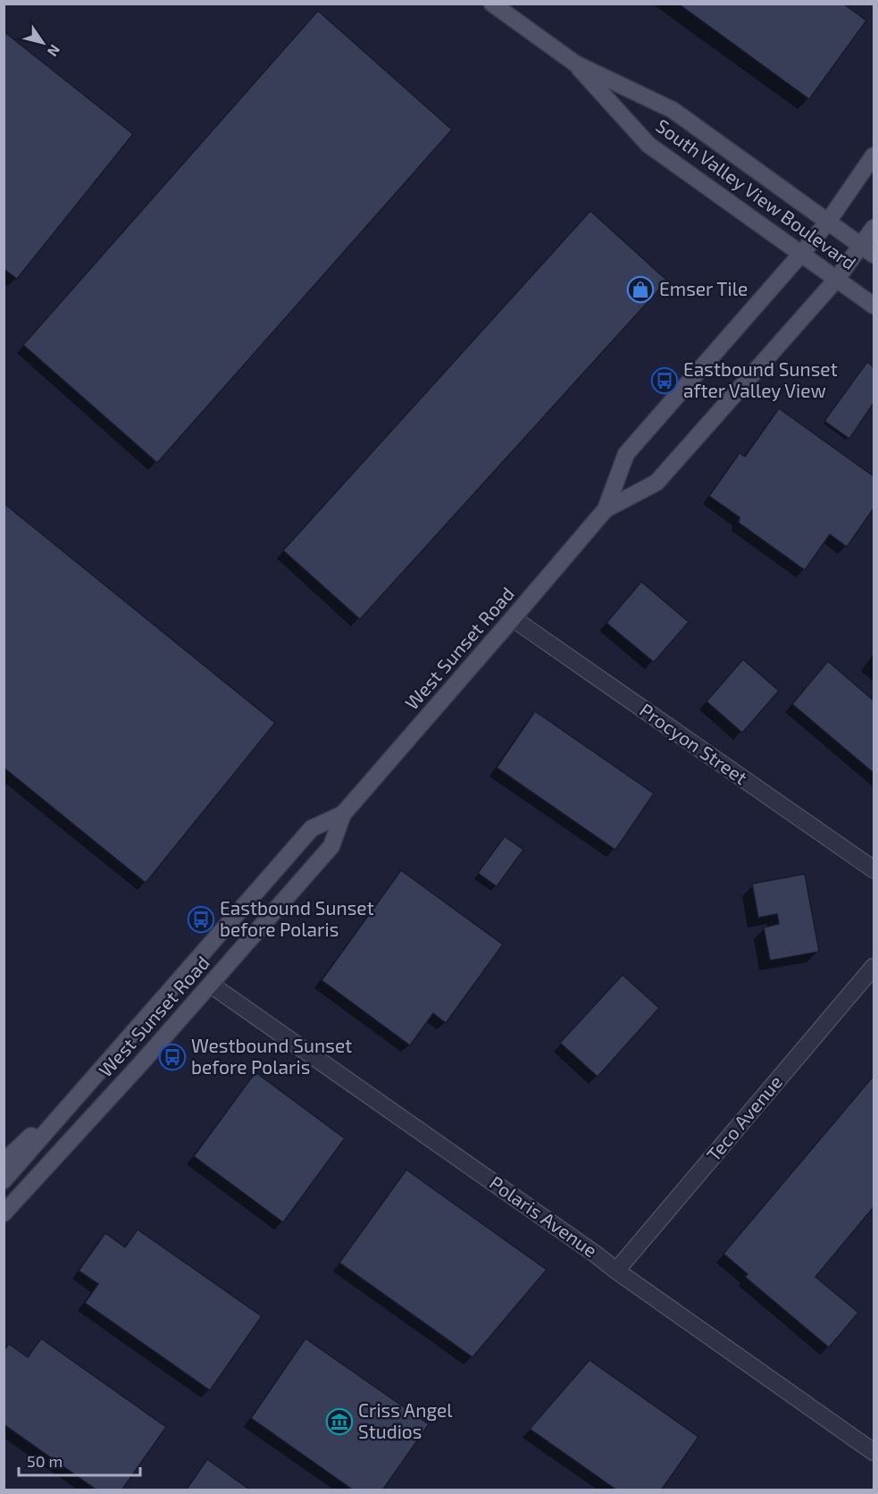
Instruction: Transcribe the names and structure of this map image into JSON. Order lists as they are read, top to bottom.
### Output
{
  "streets": {
    "main road": ["South Valley View Boulevard", "West Sunset Road"],
    "street": ["Procyon Street", "Teco Avenue", "Polaris Avenue"]
  },
  "crossings": [
    ["South Valley View Boulevard", "West Sunset Road"],
    ["West Sunset Road", "Procyon Street"],
    ["West Sunset Road", "Polaris Avenue"],
    ["Teco Avenue", "Polaris Avenue"]
  ],
  "places": {
    "shop": ["Emser Tile"],
    "bus stop": ["Eastbound Sunset after Valley View", "Eastbound Sunset before Polaris", "Westbound Sunset before Polaris"],
    "museum": ["Criss Angel Studios"]
  },
  "scale_bar": "50 m",
  "north": "bottom right"
}
